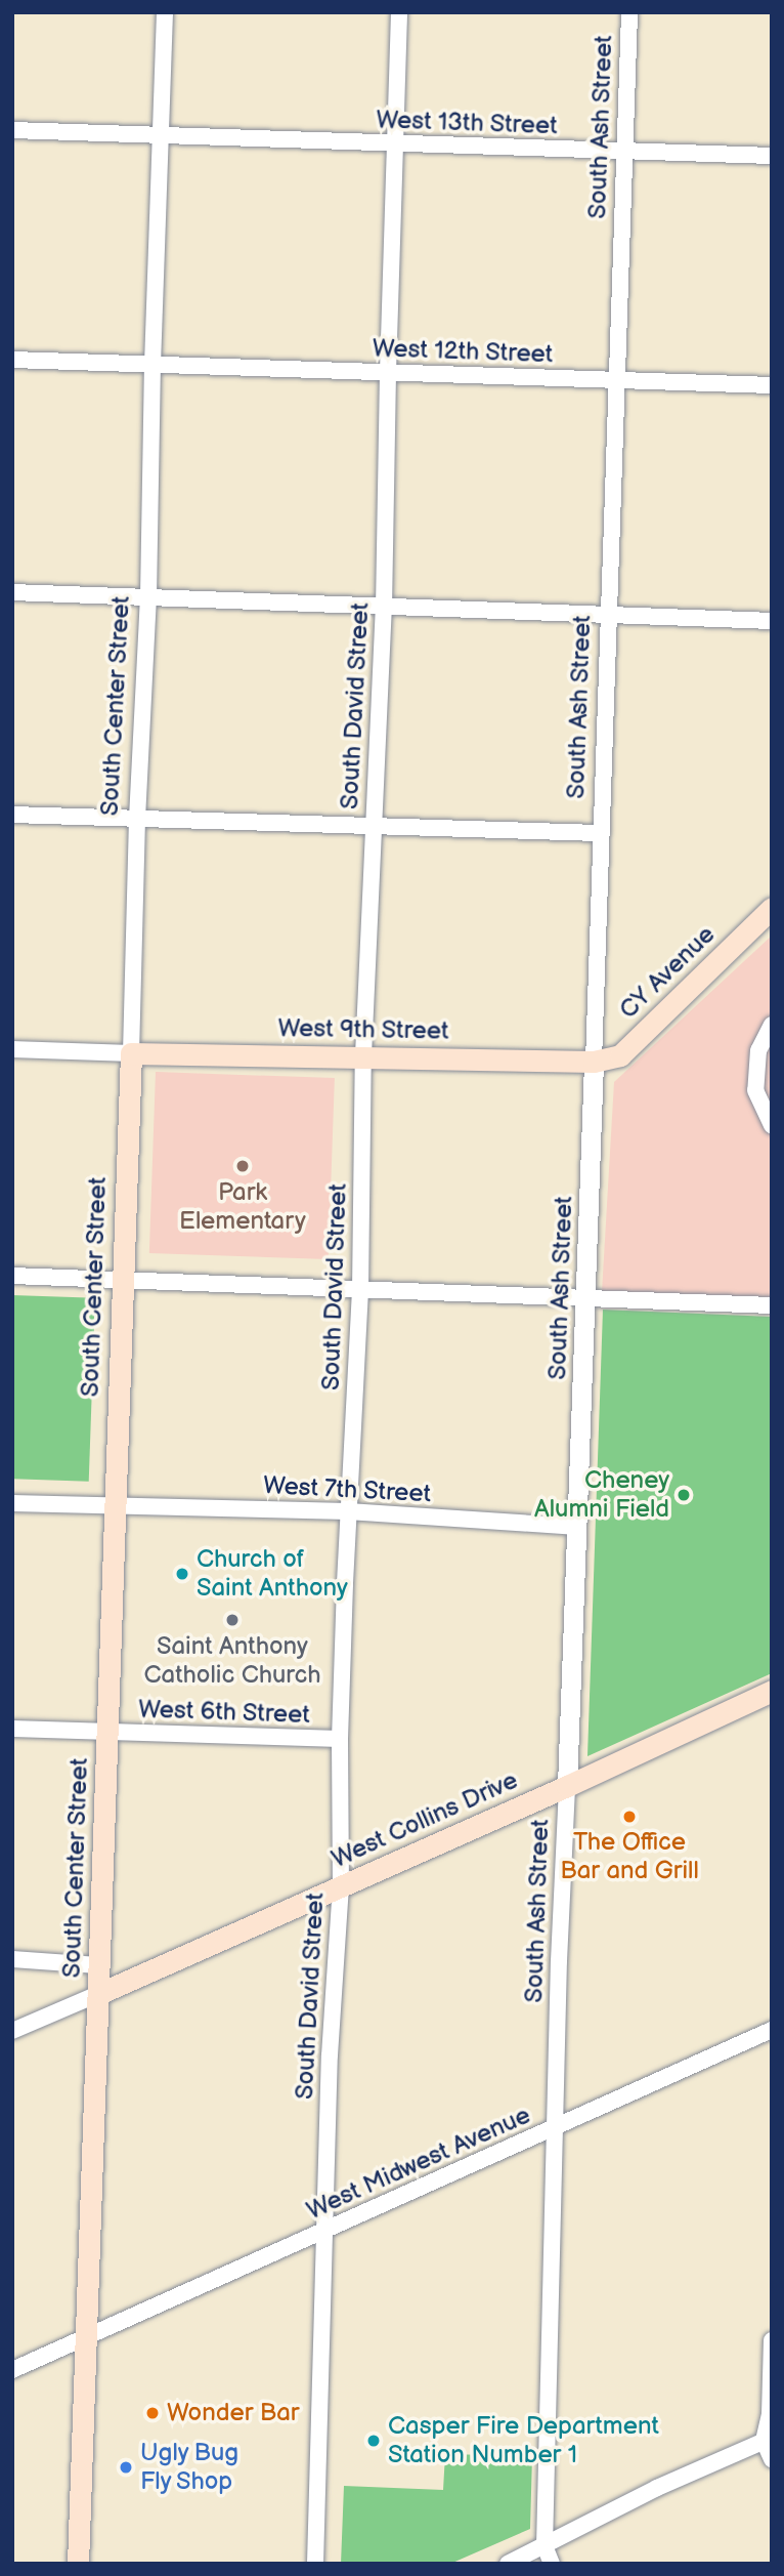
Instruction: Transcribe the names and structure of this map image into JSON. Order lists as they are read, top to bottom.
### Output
{
  "streets": {
    "main road": [
      "South Center Street",
      "CY Avenue",
      "West 9th Street",
      "West Collins Drive"
    ],
    "street": [
      "West 13th Street",
      "South Ash Street",
      "West 12th Street",
      "South David Street",
      "West 7th Street",
      "West 6th Street",
      "West Midwest Avenue"
    ]
  },
  "crossings": [
    ["West 13th Street", "South Ash Street"],
    ["West 13th Street", "South Center Street"],
    ["West 13th Street", "South David Street"],
    ["South Ash Street", "West 12th Street"],
    ["South Ash Street", "CY Avenue"],
    ["South Ash Street", "West 9th Street"],
    ["South Ash Street", "West 7th Street"],
    ["South Ash Street", "West Collins Drive"],
    ["South Ash Street", "West Midwest Avenue"],
    ["West 12th Street", "South Center Street"],
    ["West 12th Street", "South David Street"],
    ["South Center Street", "West 9th Street"],
    ["South Center Street", "West 7th Street"],
    ["South Center Street", "West 6th Street"],
    ["South Center Street", "West Collins Drive"],
    ["South Center Street", "West Midwest Avenue"],
    ["South David Street", "West 9th Street"],
    ["South David Street", "West 7th Street"],
    ["South David Street", "West 6th Street"],
    ["South David Street", "West Collins Drive"],
    ["South David Street", "West Midwest Avenue"],
    ["CY Avenue", "West 9th Street"]
  ],
  "places": [
    "Park Elementary",
    "Cheney Alumni Field",
    "Church of Saint Anthony",
    "Saint Anthony Catholic Church",
    "The Office Bar and Grill",
    "Wonder Bar",
    "Casper Fire Department Station Number 1",
    "Ugly Bug Fly Shop"
  ]
}
